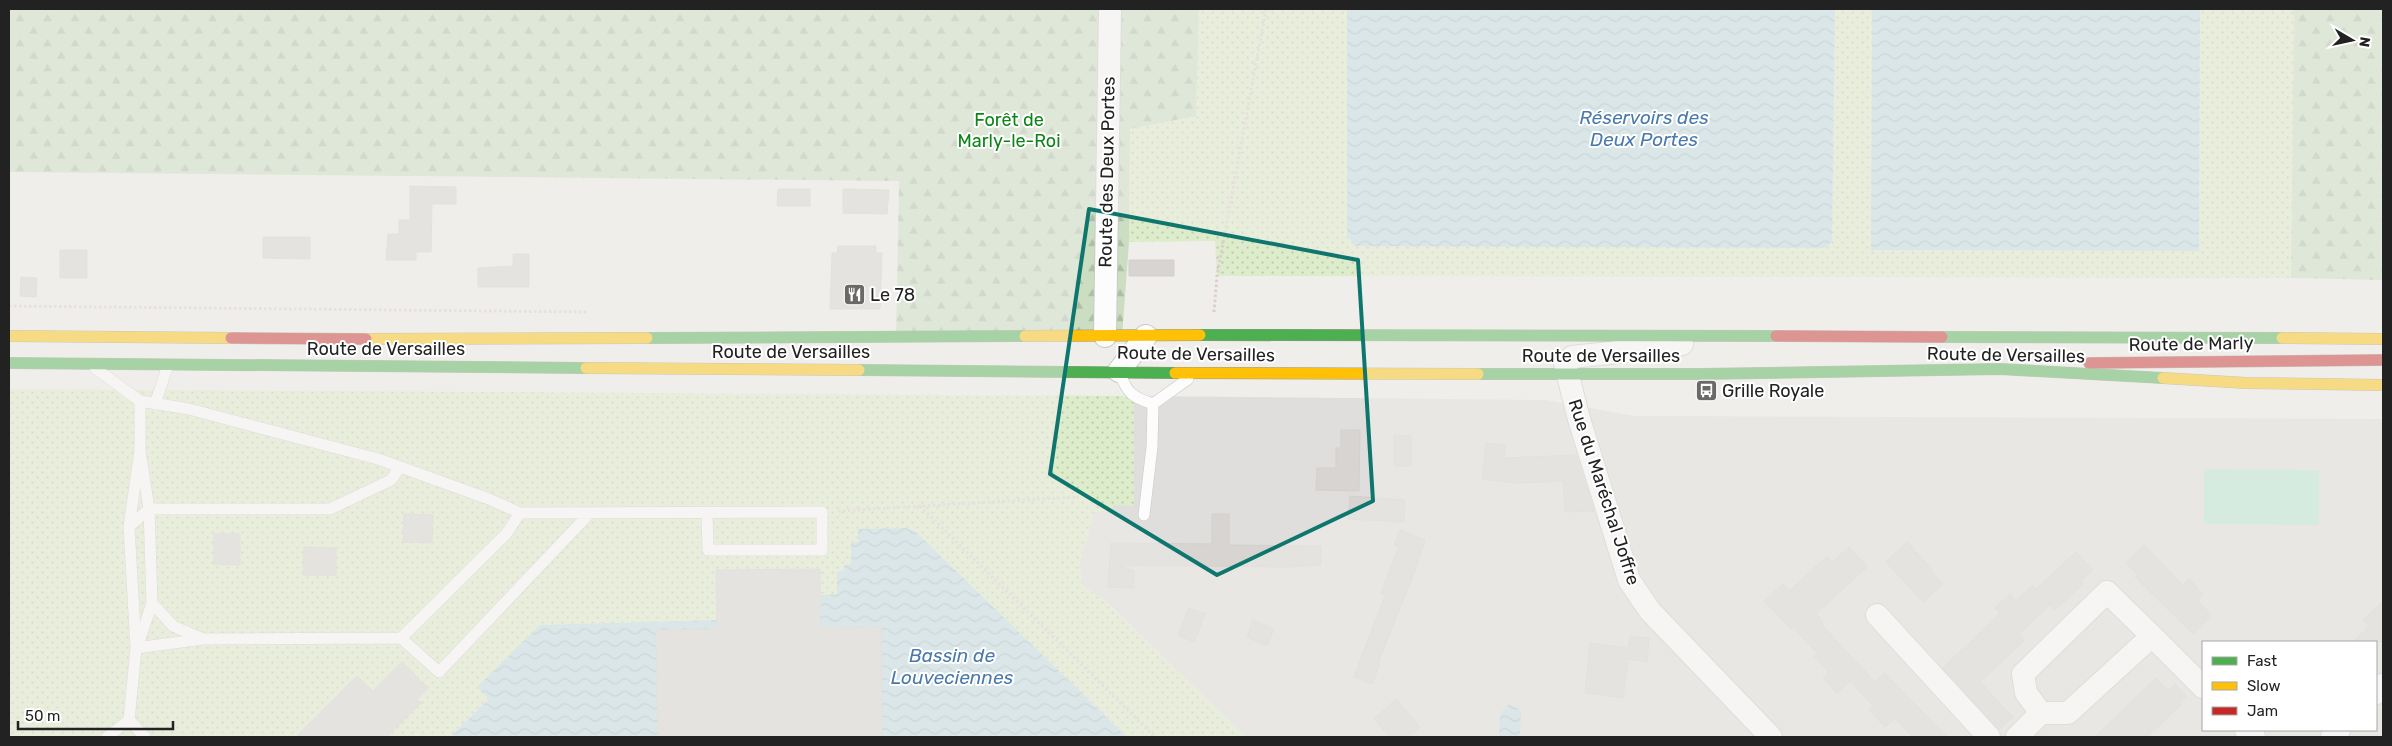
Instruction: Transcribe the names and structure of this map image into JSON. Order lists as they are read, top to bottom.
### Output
{
  "streets": {
    "main road": ["Route de Marly", "Route de Versailles"],
    "street": ["Route des Deux Portes", "Rue du Maréchal Joffre"]
  },
  "crossings": [
    ["Route des Deux Portes", "Route de Versailles"],
    ["Route de Marly", "Route de Versailles"],
    ["Route de Versailles", "Rue du Maréchal Joffre"]
  ],
  "water": ["Réservoirs des Deux Portes", "Bassin de Louveciennes"],
  "parks": ["Forêt de Marly-le-Roi"],
  "places": {
    "restaurant": ["Le 78"],
    "bus stop": ["Grille Royale"]
  },
  "legend": ["Fast", "Slow", "Jam"],
  "scale_bar": "50 m",
  "north": "right"
}
